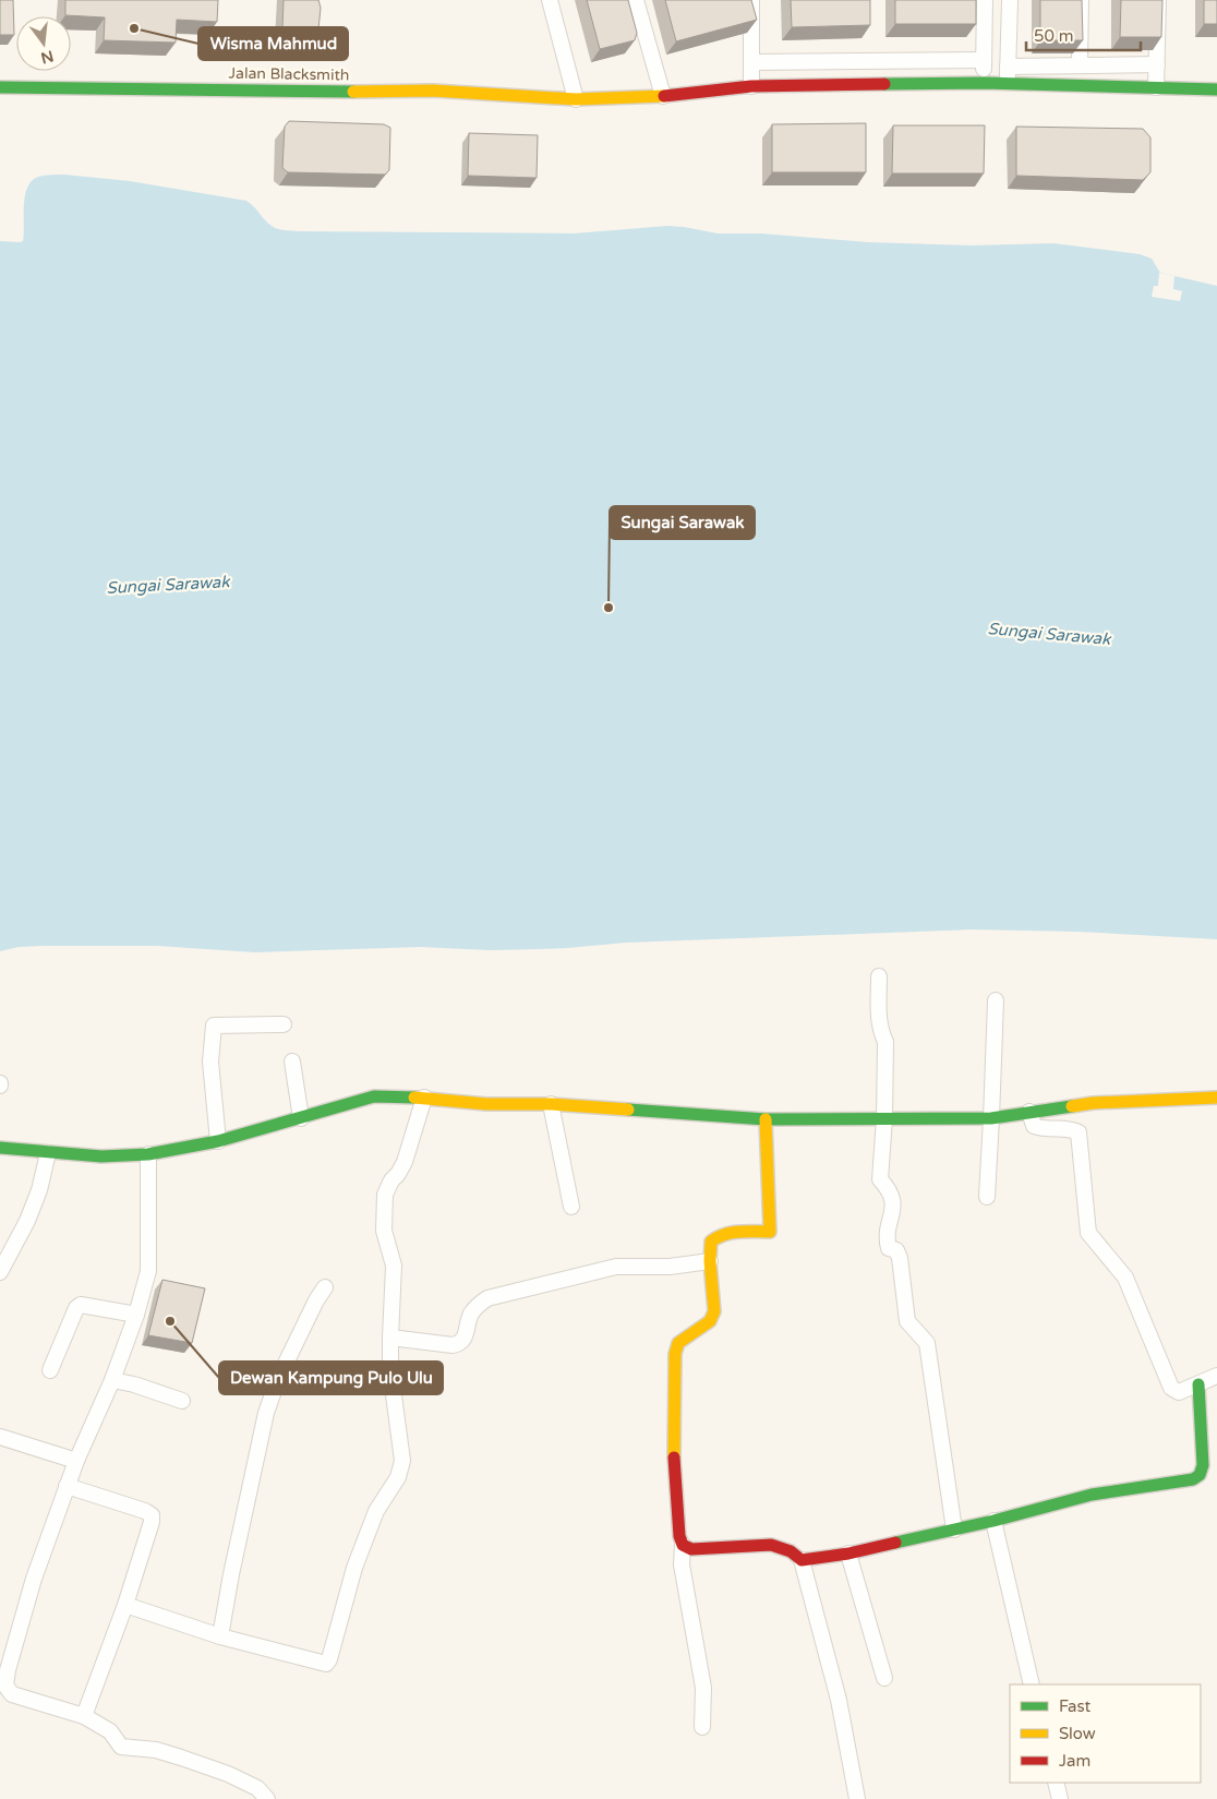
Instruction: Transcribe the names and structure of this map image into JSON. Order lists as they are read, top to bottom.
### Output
{
  "streets": {
    "street": ["Jalan Blacksmith"]
  },
  "water": ["Sungai Sarawak"],
  "places": ["Wisma Mahmud", "Sungai Sarawak", "Dewan Kampung Pulo Ulu"],
  "legend": ["Fast", "Slow", "Jam"],
  "scale_bar": "50 m",
  "north": "bottom"
}
